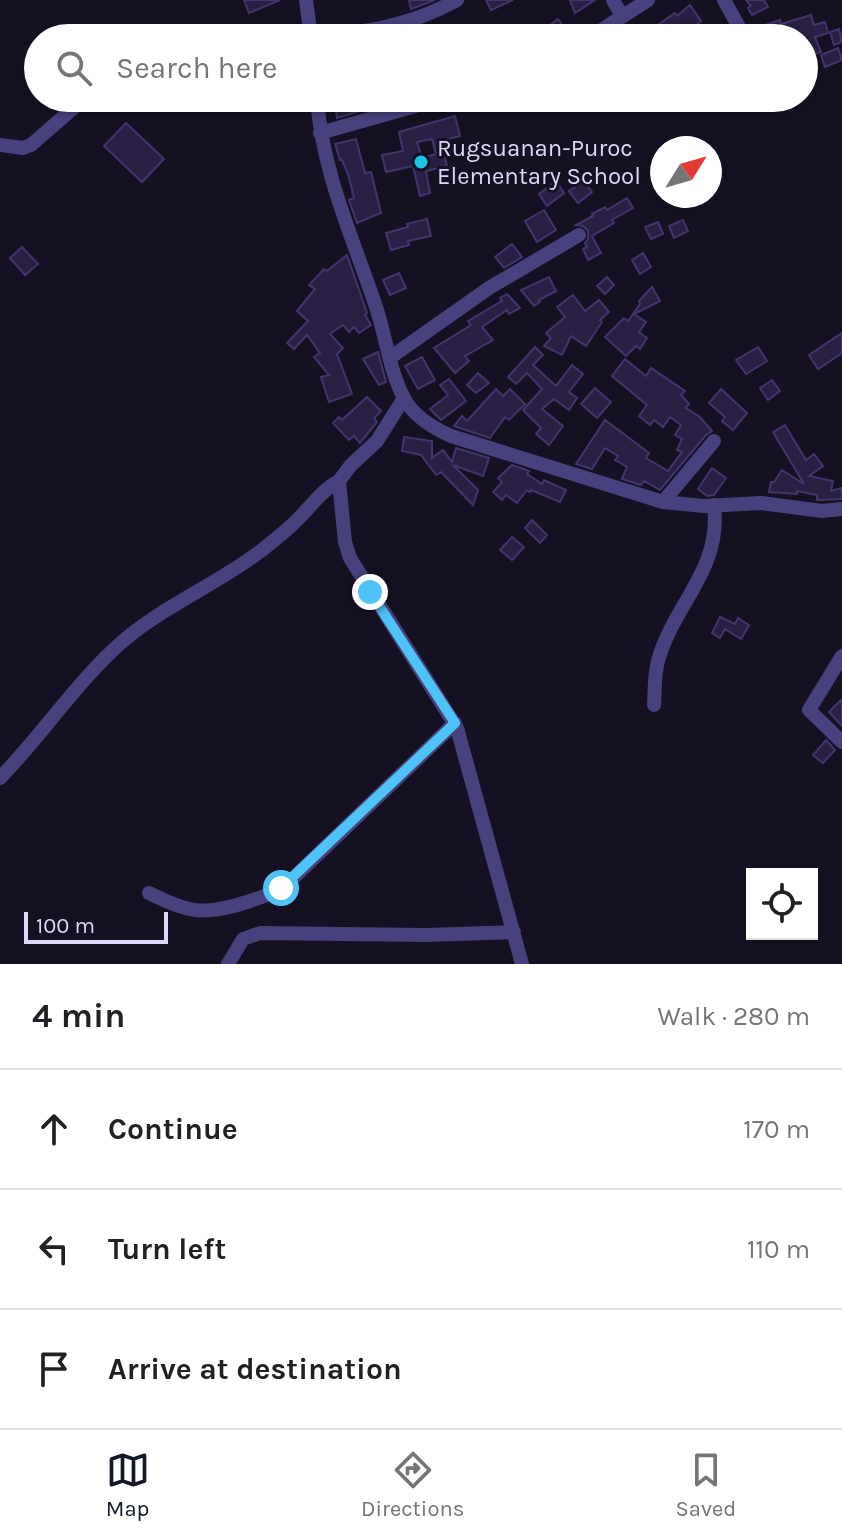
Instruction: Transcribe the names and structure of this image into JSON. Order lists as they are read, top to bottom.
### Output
{
  "places": ["Rugsuanan-Puroc Elementary School"],
  "scale_bar": "100 m",
  "north": "top right",
  "page": {
    "search": "Search here",
    "scale": "100 m",
    "heading": ["4 min", "Walk · 280 m"],
    "list": [
      ["Continue", "170 m"],
      ["Turn left", "110 m"],
      "Arrive at destination"
    ],
    "nav": ["Map", "Directions", "Saved"]
  }
}
